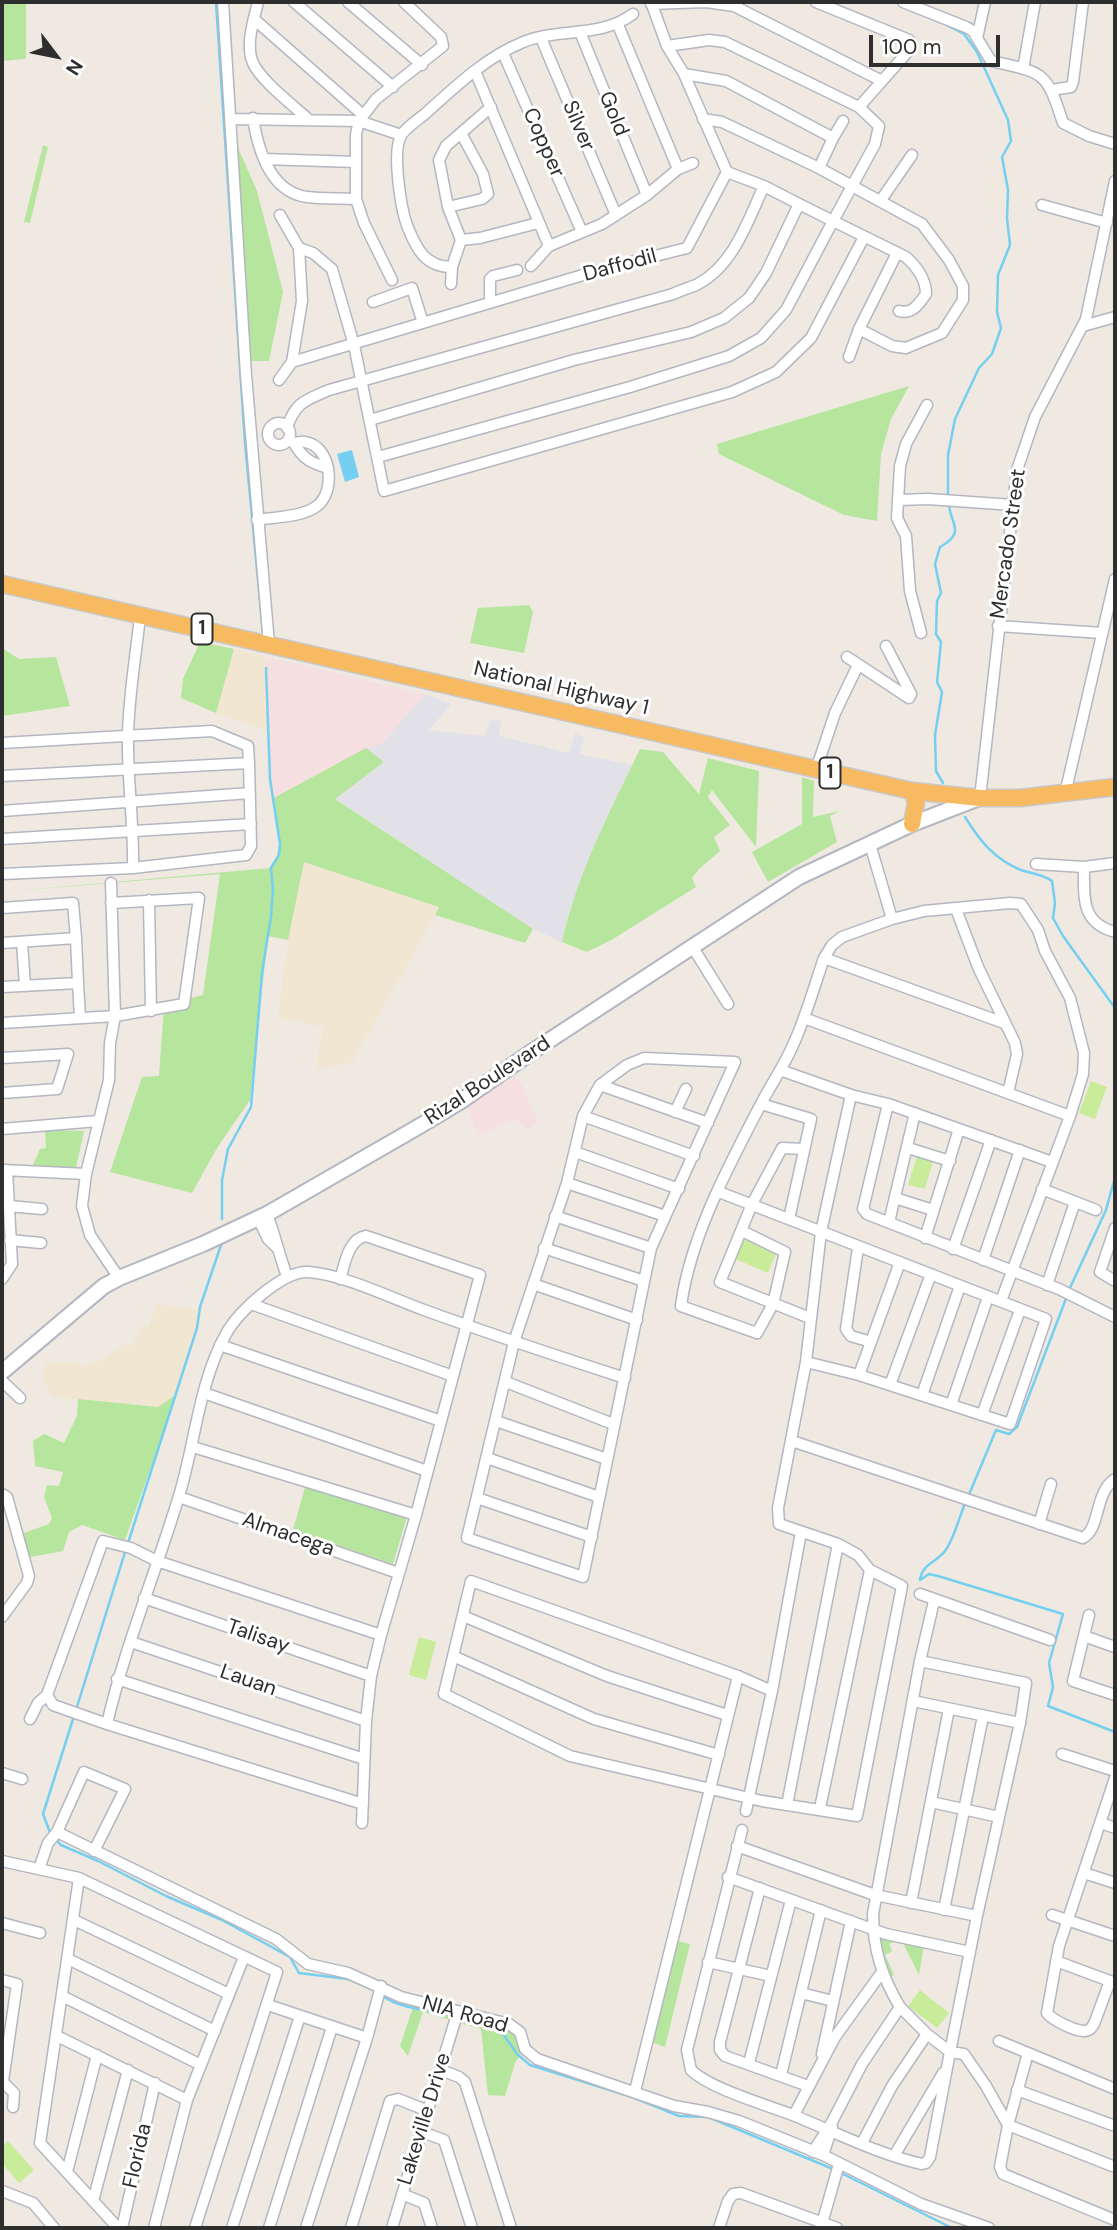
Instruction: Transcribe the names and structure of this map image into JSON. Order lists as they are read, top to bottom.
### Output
{
  "streets": {
    "highway": ["1", "National Highway 1"],
    "main road": ["Rizal Boulevard"],
    "street": [
      "Gold",
      "Silver",
      "Copper",
      "Daffodil",
      "Mercado Street",
      "Almacega",
      "Talisay",
      "Lauan",
      "NIA Road",
      "Lakeville Drive",
      "Florida"
    ]
  },
  "crossings": [
    ["Mercado Street", "National Highway 1"],
    ["Mercado Street", "Rizal Boulevard"],
    ["National Highway 1", "Rizal Boulevard"],
    ["NIA Road", "Lakeville Drive"]
  ],
  "scale_bar": "100 m",
  "north": "bottom right"
}
